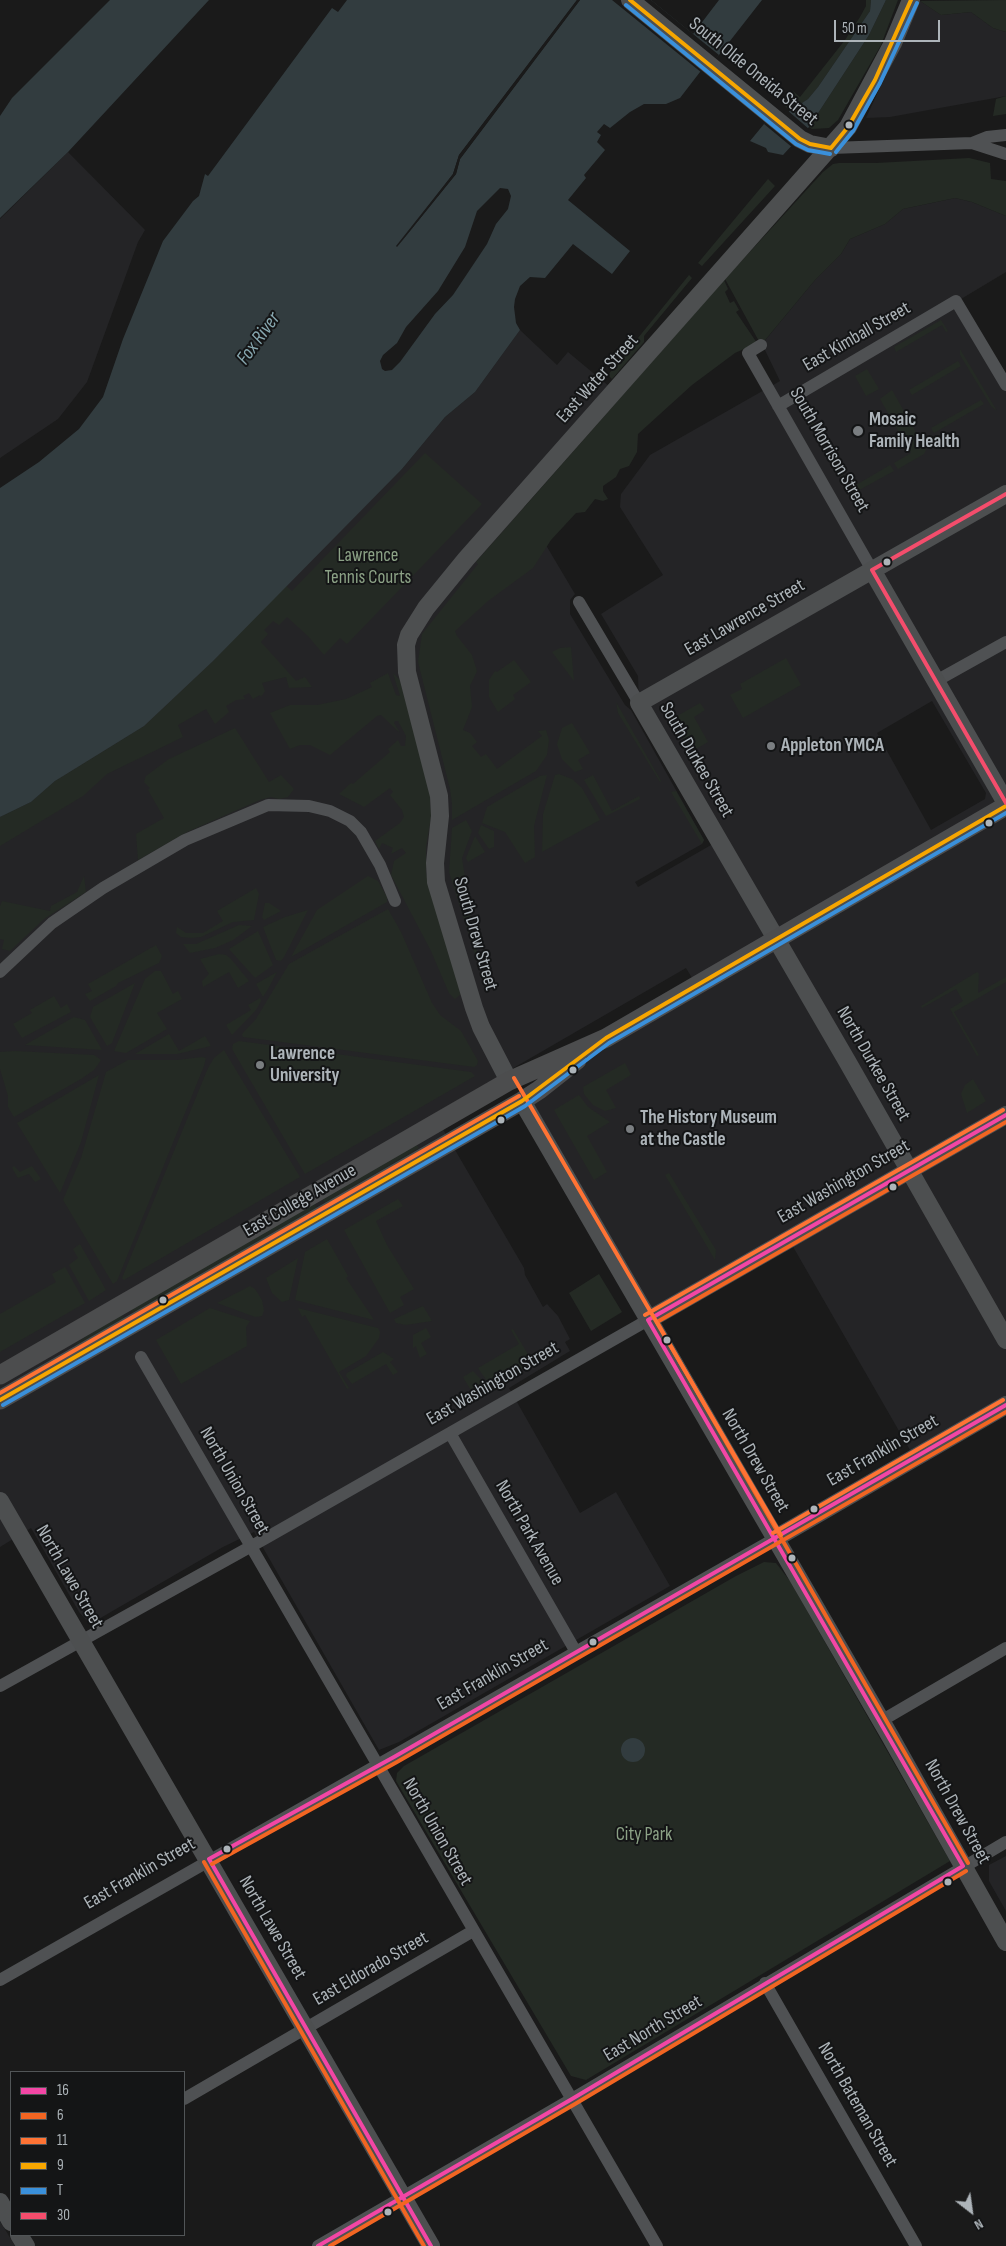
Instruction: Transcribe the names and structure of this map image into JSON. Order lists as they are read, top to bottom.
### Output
{
  "streets": {
    "main road": ["East College Avenue"],
    "street": [
      "South Olde Oneida Street",
      "East Kimball Street",
      "East Water Street",
      "South Morrison Street",
      "East Lawrence Street",
      "South Durkee Street",
      "South Drew Street",
      "North Durkee Street",
      "East Washington Street",
      "East Franklin Street",
      "North Drew Street",
      "North Union Street",
      "North Park Avenue",
      "North Lawe Street",
      "East Eldorado Street",
      "East North Street",
      "North Bateman Street"
    ]
  },
  "crossings": [
    ["South Olde Oneida Street", "East Water Street"],
    ["East Kimball Street", "South Morrison Street"],
    ["East Water Street", "South Drew Street"],
    ["South Morrison Street", "East Lawrence Street"],
    ["East Lawrence Street", "South Durkee Street"],
    ["South Durkee Street", "North Durkee Street"],
    ["South Durkee Street", "East College Avenue"],
    ["South Drew Street", "East College Avenue"],
    ["South Drew Street", "North Drew Street"],
    ["North Durkee Street", "East Washington Street"],
    ["North Durkee Street", "East College Avenue"],
    ["East Washington Street", "North Drew Street"],
    ["East Washington Street", "North Union Street"],
    ["East Washington Street", "North Park Avenue"],
    ["East Washington Street", "North Lawe Street"],
    ["East College Avenue", "North Drew Street"],
    ["East Franklin Street", "North Drew Street"],
    ["East Franklin Street", "North Union Street"],
    ["East Franklin Street", "North Park Avenue"],
    ["East Franklin Street", "North Lawe Street"],
    ["North Drew Street", "East North Street"],
    ["North Union Street", "East Eldorado Street"],
    ["North Union Street", "East North Street"],
    ["North Lawe Street", "East Eldorado Street"],
    ["North Lawe Street", "East North Street"],
    ["East North Street", "North Bateman Street"]
  ],
  "water": ["Fox River"],
  "parks": ["Lawrence Tennis Courts", "City Park"],
  "places": [
    "Mosaic Family Health",
    "Appleton YMCA",
    "Lawrence University",
    "The History Museum at the Castle"
  ],
  "lines": [
    "transit line 9",
    "transit line T",
    "transit line 30",
    "transit line 11",
    "transit line 16",
    "transit line 6"
  ],
  "legend": [
    "16",
    "6",
    "11",
    "9",
    "T",
    "30"
  ],
  "scale_bar": "50 m",
  "north": "bottom right"
}
